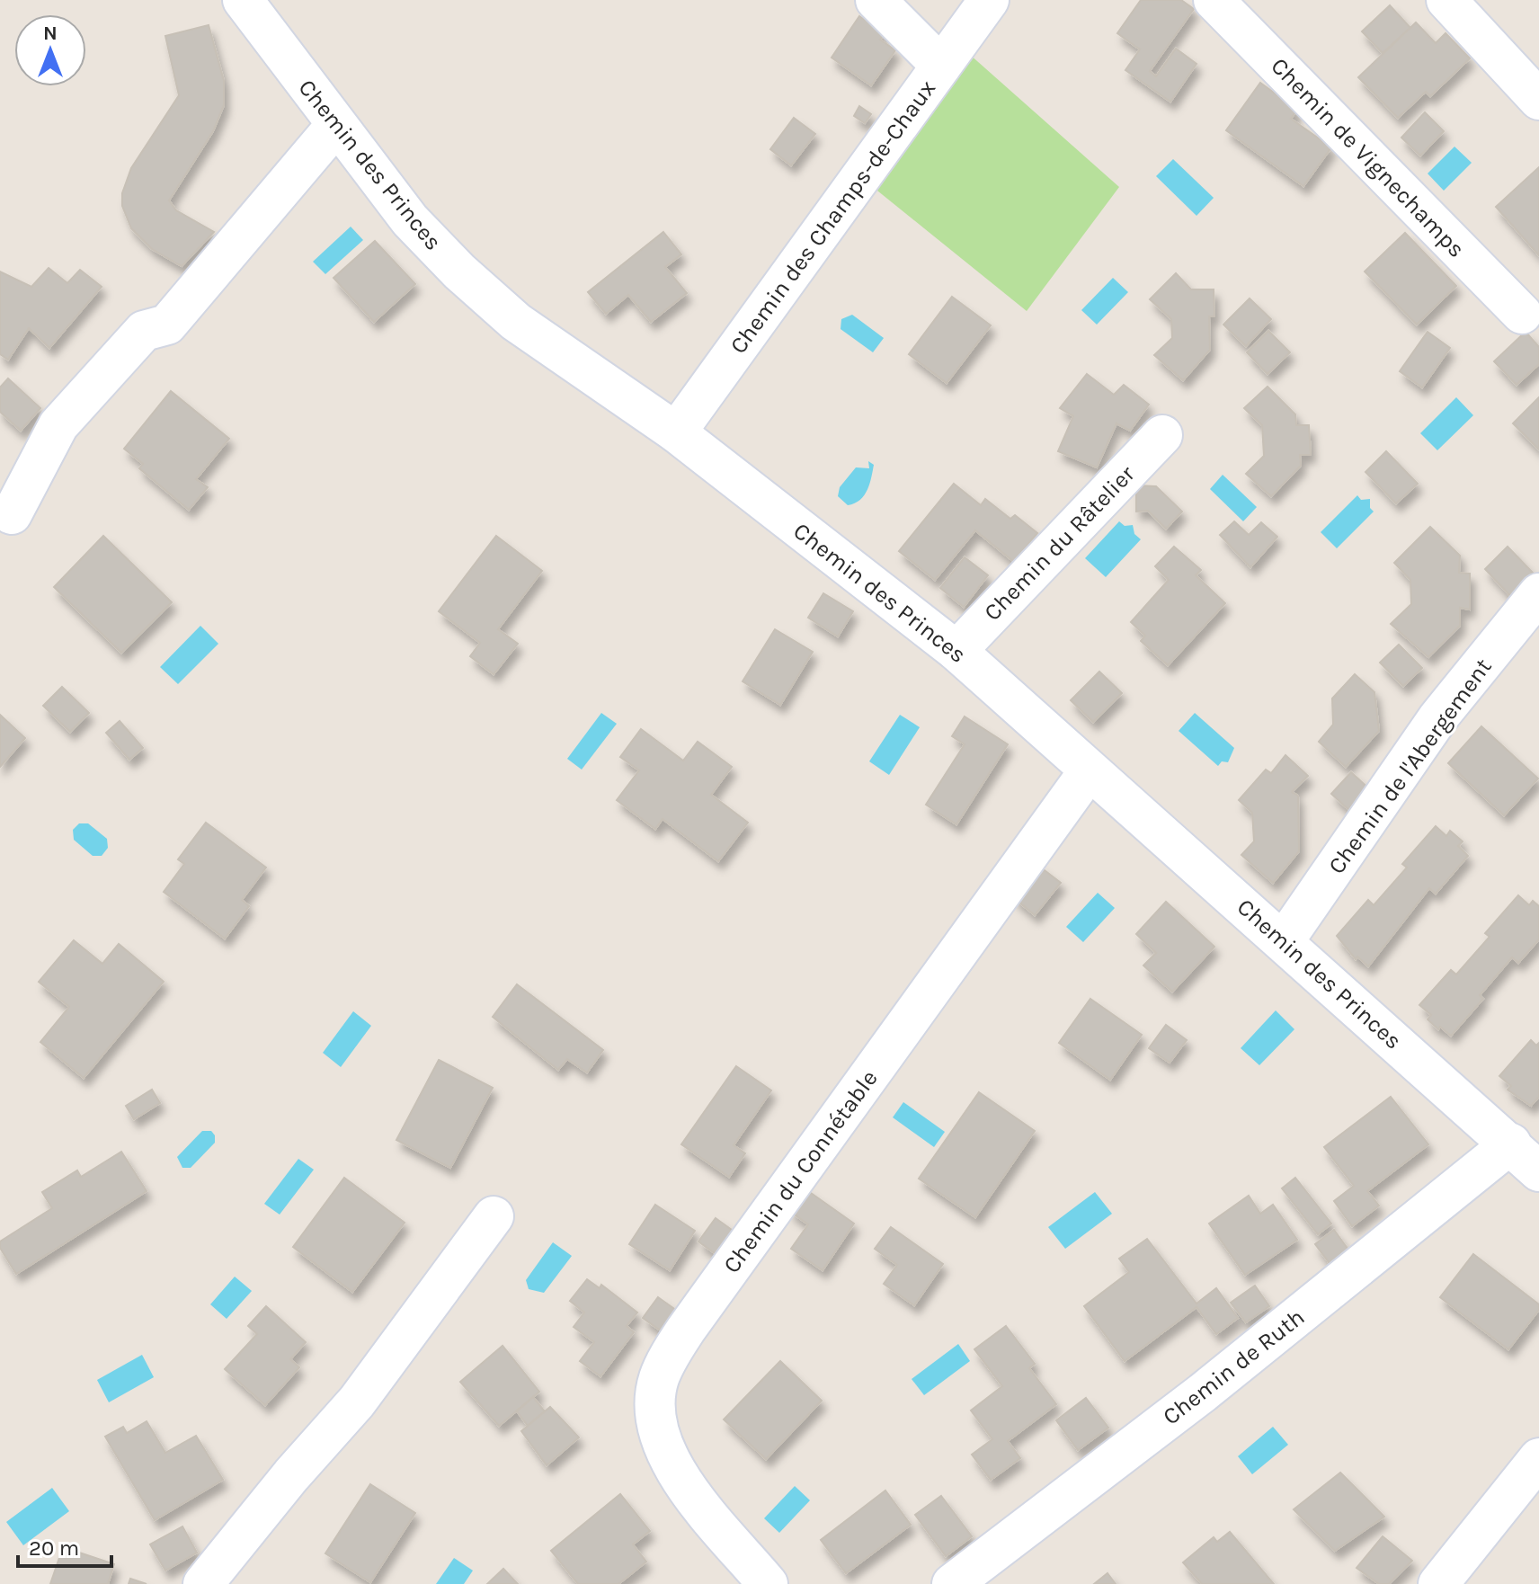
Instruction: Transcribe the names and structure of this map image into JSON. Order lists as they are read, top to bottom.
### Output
{
  "streets": {
    "street": [
      "Chemin de Vignechamps",
      "Chemin des Princes",
      "Chemin des Champs-de-Chaux",
      "Chemin du Râtelier",
      "Chemin de l'Abergement",
      "Chemin du Connétable",
      "Chemin de Ruth"
    ]
  },
  "crossings": [
    ["Chemin des Princes", "Chemin des Champs-de-Chaux"],
    ["Chemin des Princes", "Chemin du Râtelier"],
    ["Chemin des Princes", "Chemin de l'Abergement"],
    ["Chemin des Princes", "Chemin du Connétable"],
    ["Chemin des Princes", "Chemin de Ruth"]
  ],
  "scale_bar": "20 m",
  "north": "top"
}
